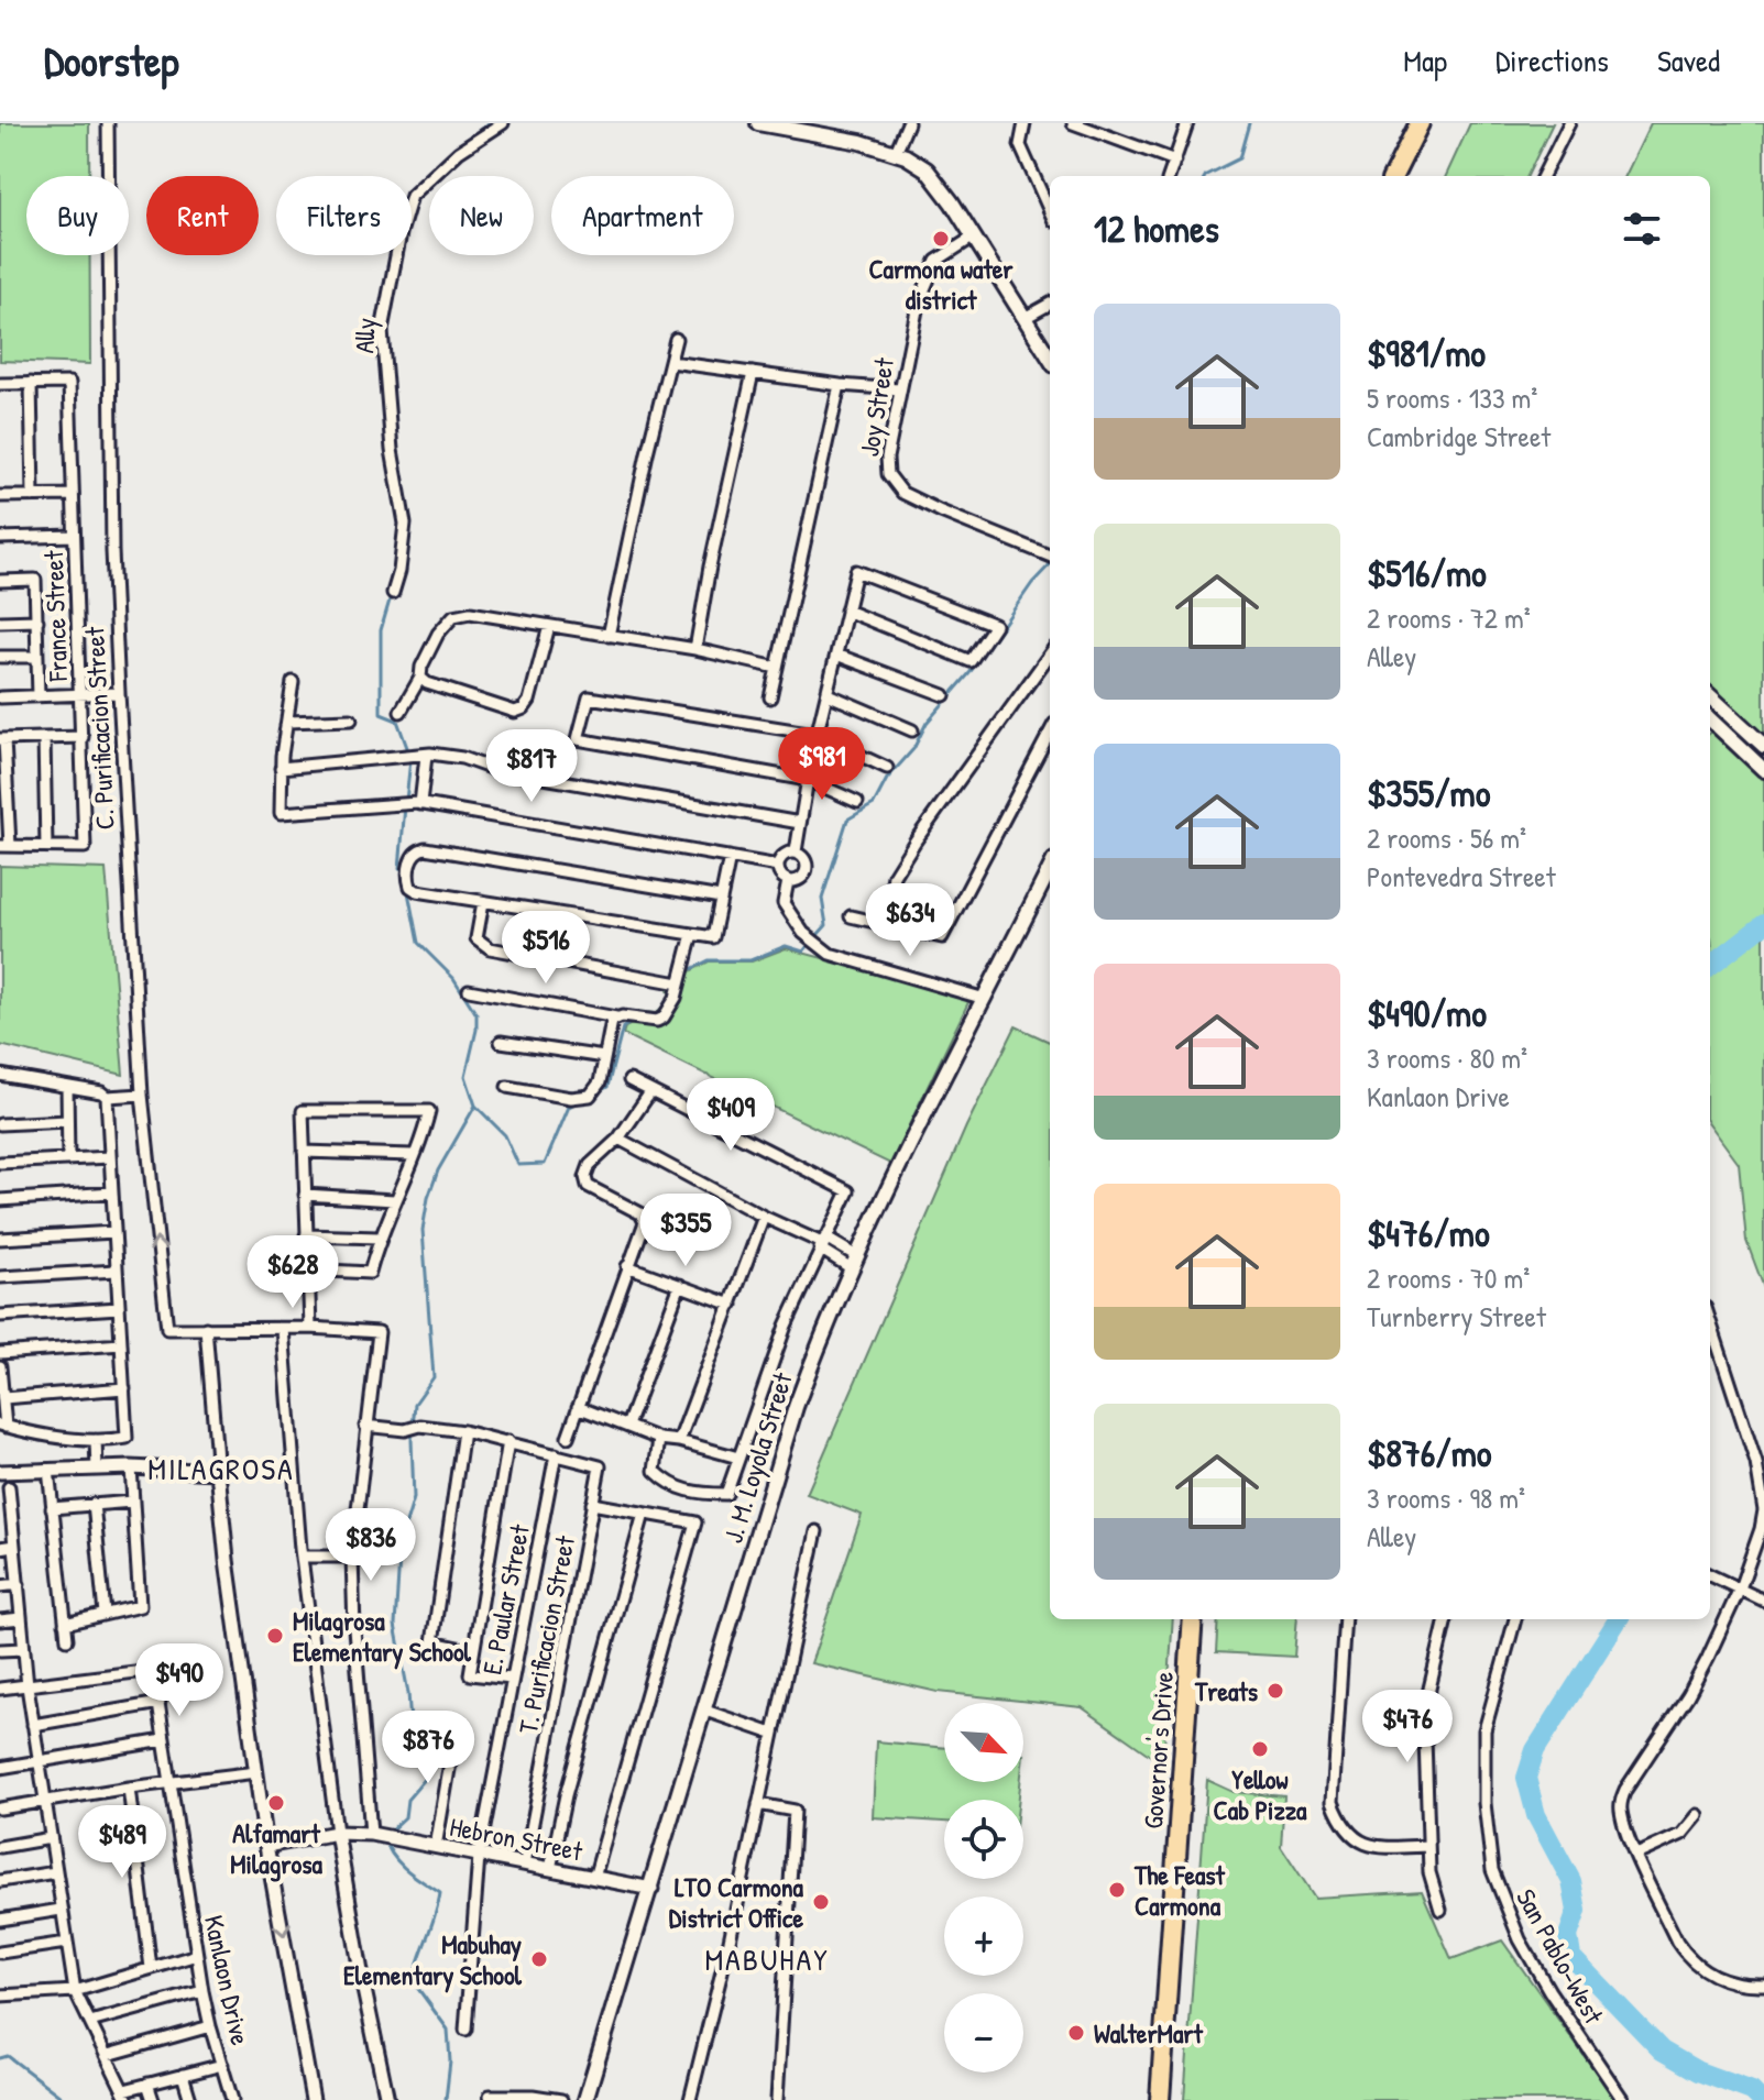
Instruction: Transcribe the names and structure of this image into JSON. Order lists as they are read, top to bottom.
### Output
{
  "streets": {
    "highway": ["Governor's Drive"],
    "main road": ["J. M. Loyola Street"],
    "street": [
      "Ally",
      "Joy Street",
      "France Street",
      "C. Purificacion Street",
      "E. Paular Street",
      "T. Purificacion Street",
      "Hebron Street",
      "San Pablo-West",
      "Kanlaon Drive"
    ]
  },
  "crossings": [
    ["J. M. Loyola Street", "Hebron Street"],
    ["E. Paular Street", "T. Purificacion Street"],
    ["E. Paular Street", "Hebron Street"],
    ["T. Purificacion Street", "Hebron Street"]
  ],
  "districts": ["MILAGROSA", "MABUHAY"],
  "places": [
    "Carmona water district",
    "Milagrosa Elementary School",
    "Treats",
    "Yellow Cab Pizza",
    "Alfamart Milagrosa",
    "The Feast Carmona",
    "LTO Carmona District Office",
    "Mabuhay Elementary School",
    "WalterMart"
  ],
  "north": "bottom right",
  "page": {
    "header": "Doorstep",
    "nav": ["Map", "Directions", "Saved"],
    "chip": [
      "Buy",
      "Rent",
      "Filters",
      "New",
      "Apartment"
    ],
    "heading": "12 homes",
    "list": [
      {
        "name": "$981/mo",
        "note": "5 rooms · 133 m² · Cambridge Street"
      },
      {
        "name": "$516/mo",
        "note": "2 rooms · 72 m² · Alley"
      },
      {
        "name": "$355/mo",
        "note": "2 rooms · 56 m² · Pontevedra Street"
      },
      {
        "name": "$490/mo",
        "note": "3 rooms · 80 m² · Kanlaon Drive"
      },
      {
        "name": "$476/mo",
        "note": "2 rooms · 70 m² · Turnberry Street"
      },
      {
        "name": "$876/mo",
        "note": "3 rooms · 98 m² · Alley"
      }
    ],
    "price": [
      "$981",
      "$817",
      "$634",
      "$516",
      "$409",
      "$355",
      "$628",
      "$836",
      "$490",
      "$476",
      "$876",
      "$489"
    ],
    "map_buttons": ["+", "−"]
  }
}
